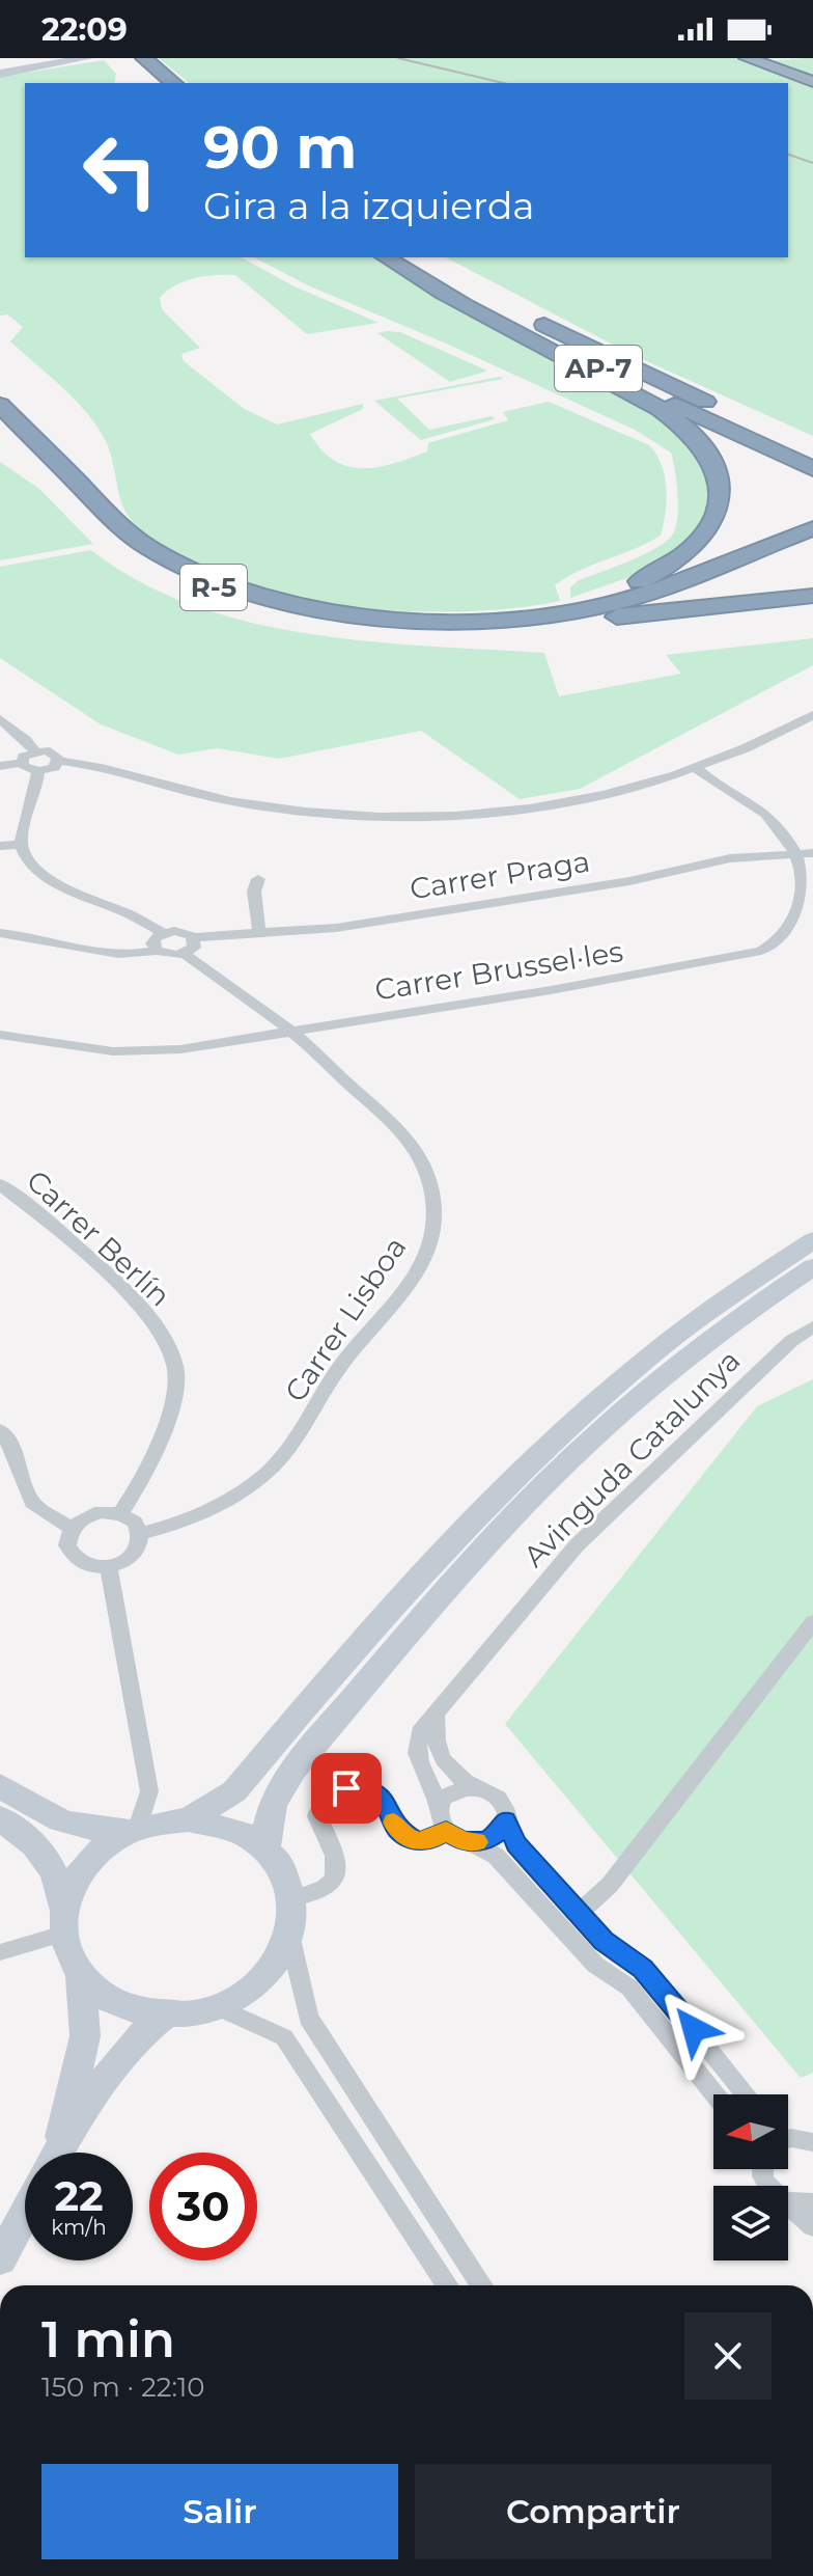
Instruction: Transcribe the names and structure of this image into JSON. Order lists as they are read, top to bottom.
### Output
{
  "streets": {
    "highway": ["AP-7", "R-5"],
    "street": [
      "Carrer Praga",
      "Carrer Brussel·les",
      "Carrer Berlín",
      "Carrer Lisboa",
      "Avinguda Catalunya"
    ]
  },
  "crossings": [
    ["Carrer Praga", "Carrer Brussel·les"],
    ["Carrer Brussel·les", "Carrer Lisboa"],
    ["Carrer Berlín", "Carrer Lisboa"]
  ],
  "north": "left",
  "page": {
    "status": "22:09",
    "turn": ["90 m", "Gira a la izquierda"],
    "speed": "22 km/h",
    "limit": "30",
    "heading": ["1 min", "150 m · 22:10"],
    "buttons": ["Salir", "Compartir"]
  }
}
